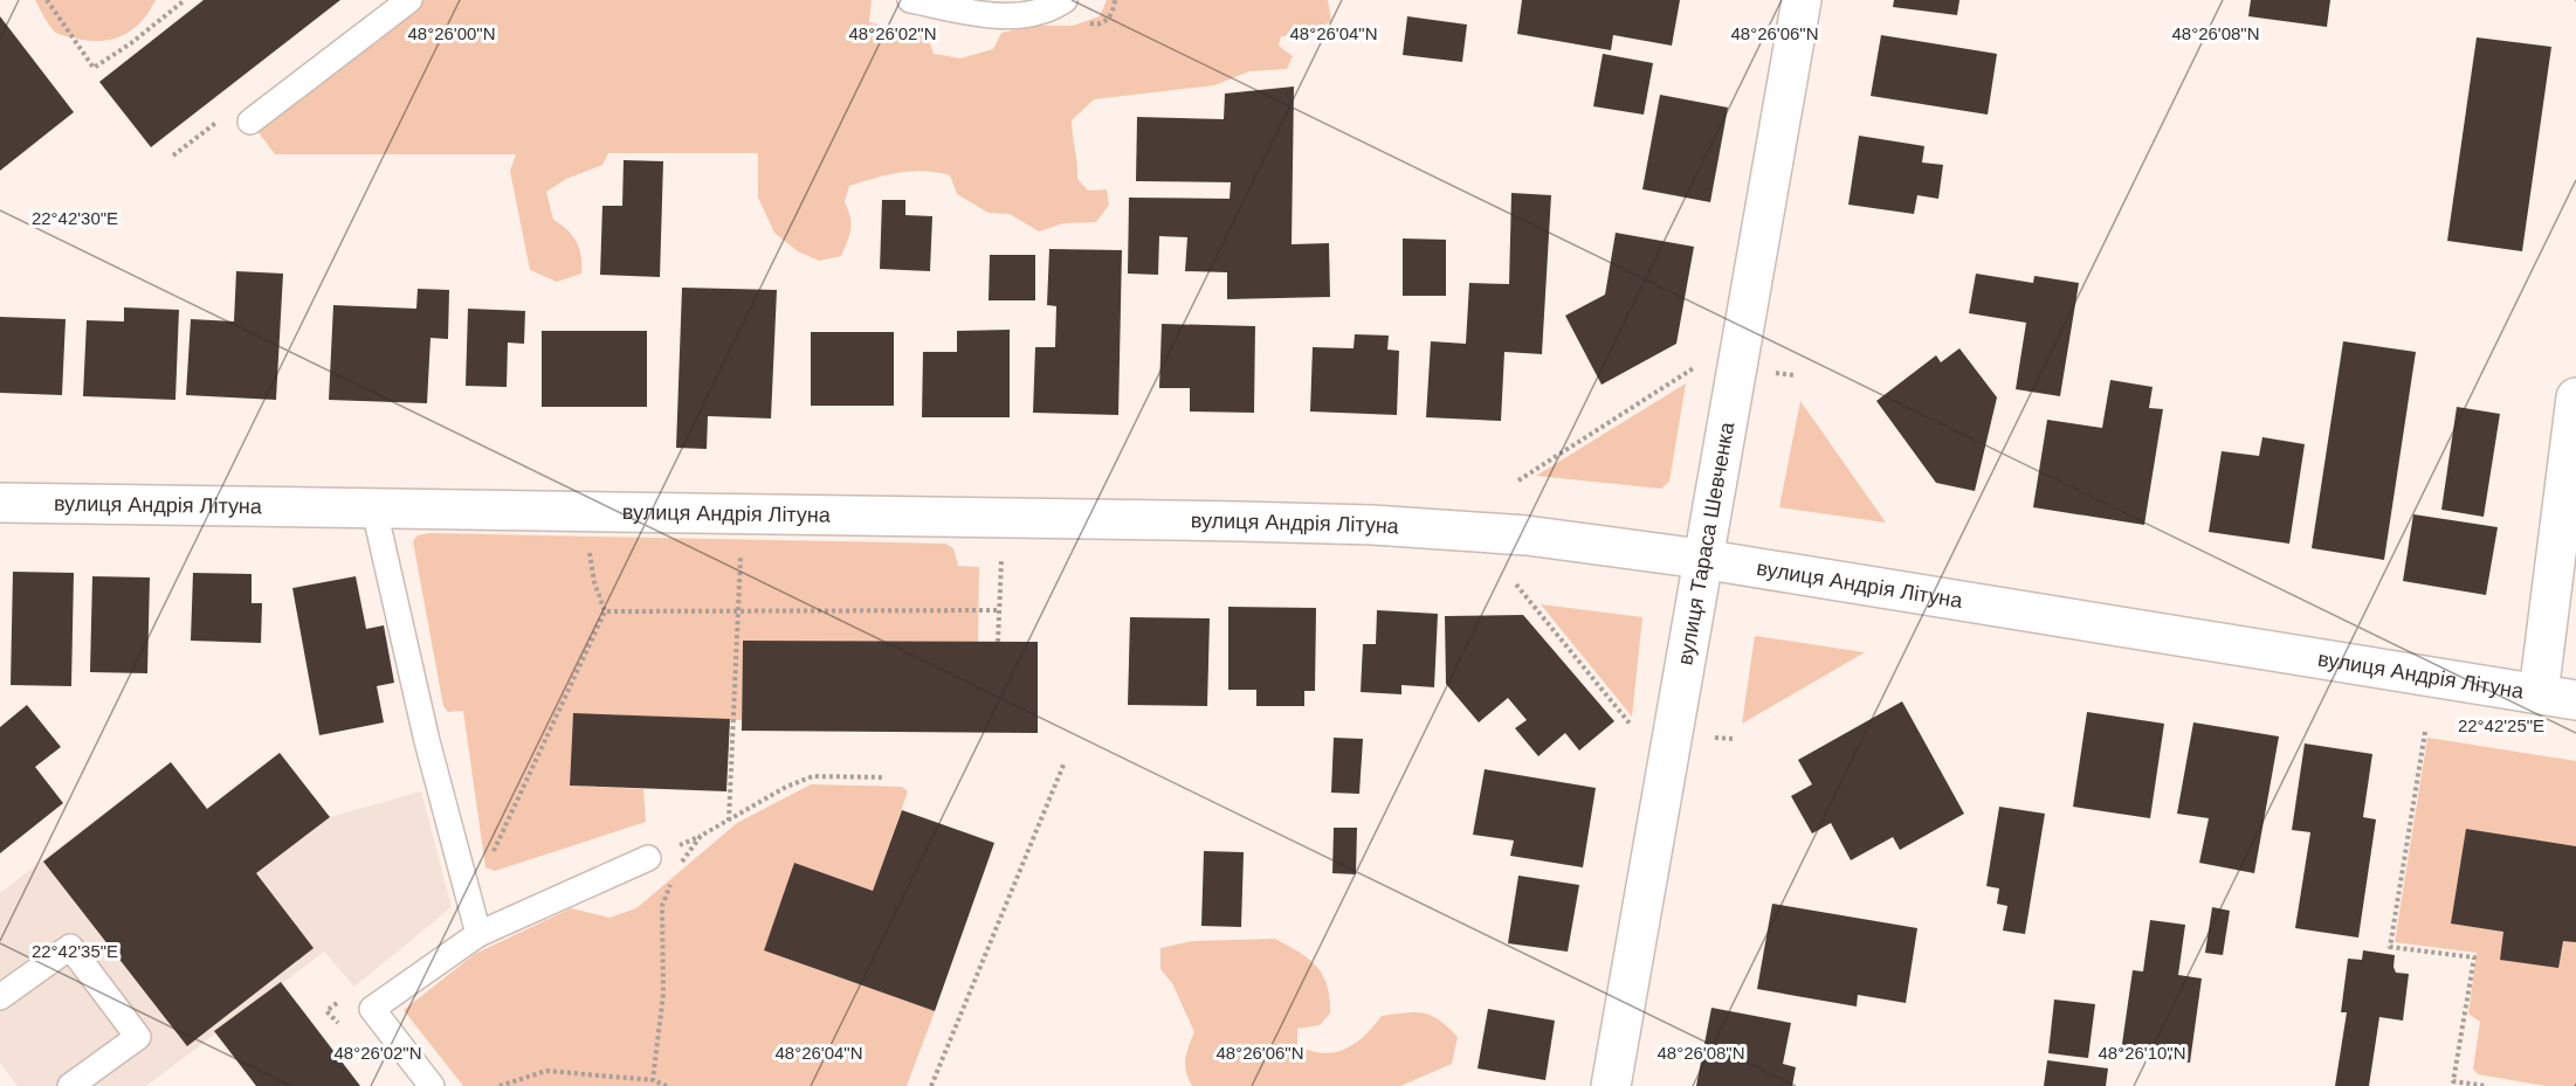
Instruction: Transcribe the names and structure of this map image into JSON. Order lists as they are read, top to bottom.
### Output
{
  "streets": {
    "street": ["вулиця Андрія Літуна", "вулиця Тараса Шевченка"]
  },
  "crossings": [
    ["вулиця Андрія Літуна", "вулиця Тараса Шевченка"]
  ],
  "coordinates": [
    "48°26'00\"N",
    "48°26'02\"N",
    "48°26'04\"N",
    "48°26'06\"N",
    "48°26'08\"N",
    "22°42'30\"E",
    "22°42'25\"E",
    "22°42'35\"E",
    "48°26'10\"N"
  ]
}
